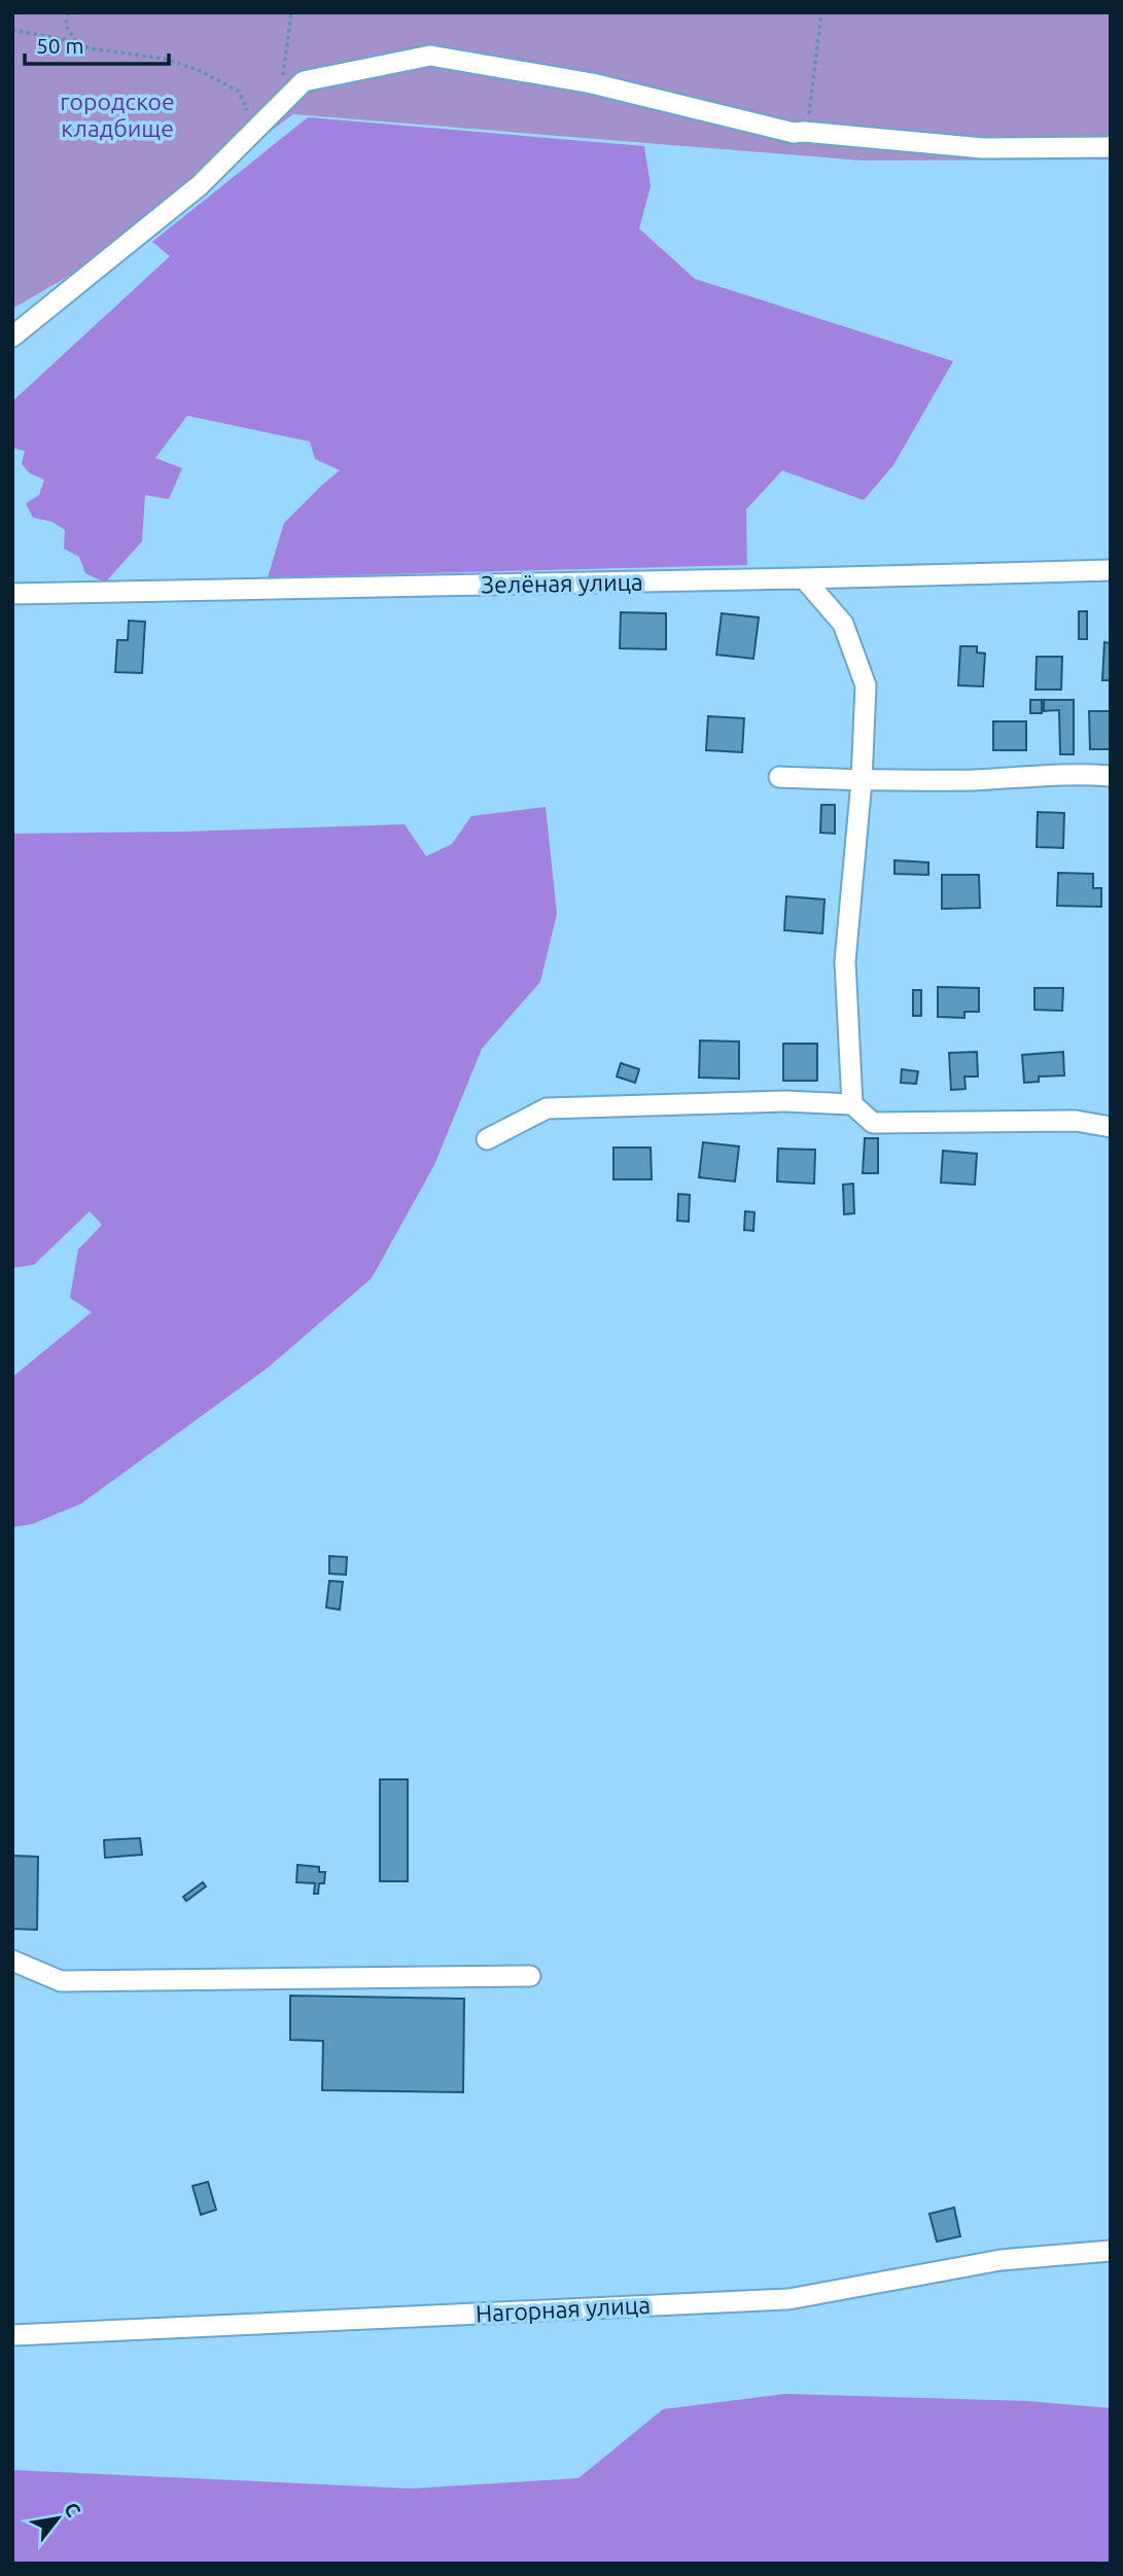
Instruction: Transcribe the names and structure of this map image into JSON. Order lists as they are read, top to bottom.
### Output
{
  "streets": {
    "street": ["Зелёная улица", "Нагорная улица"]
  },
  "parks": ["городское кладбище"],
  "scale_bar": "50 m",
  "north": "top right"
}
